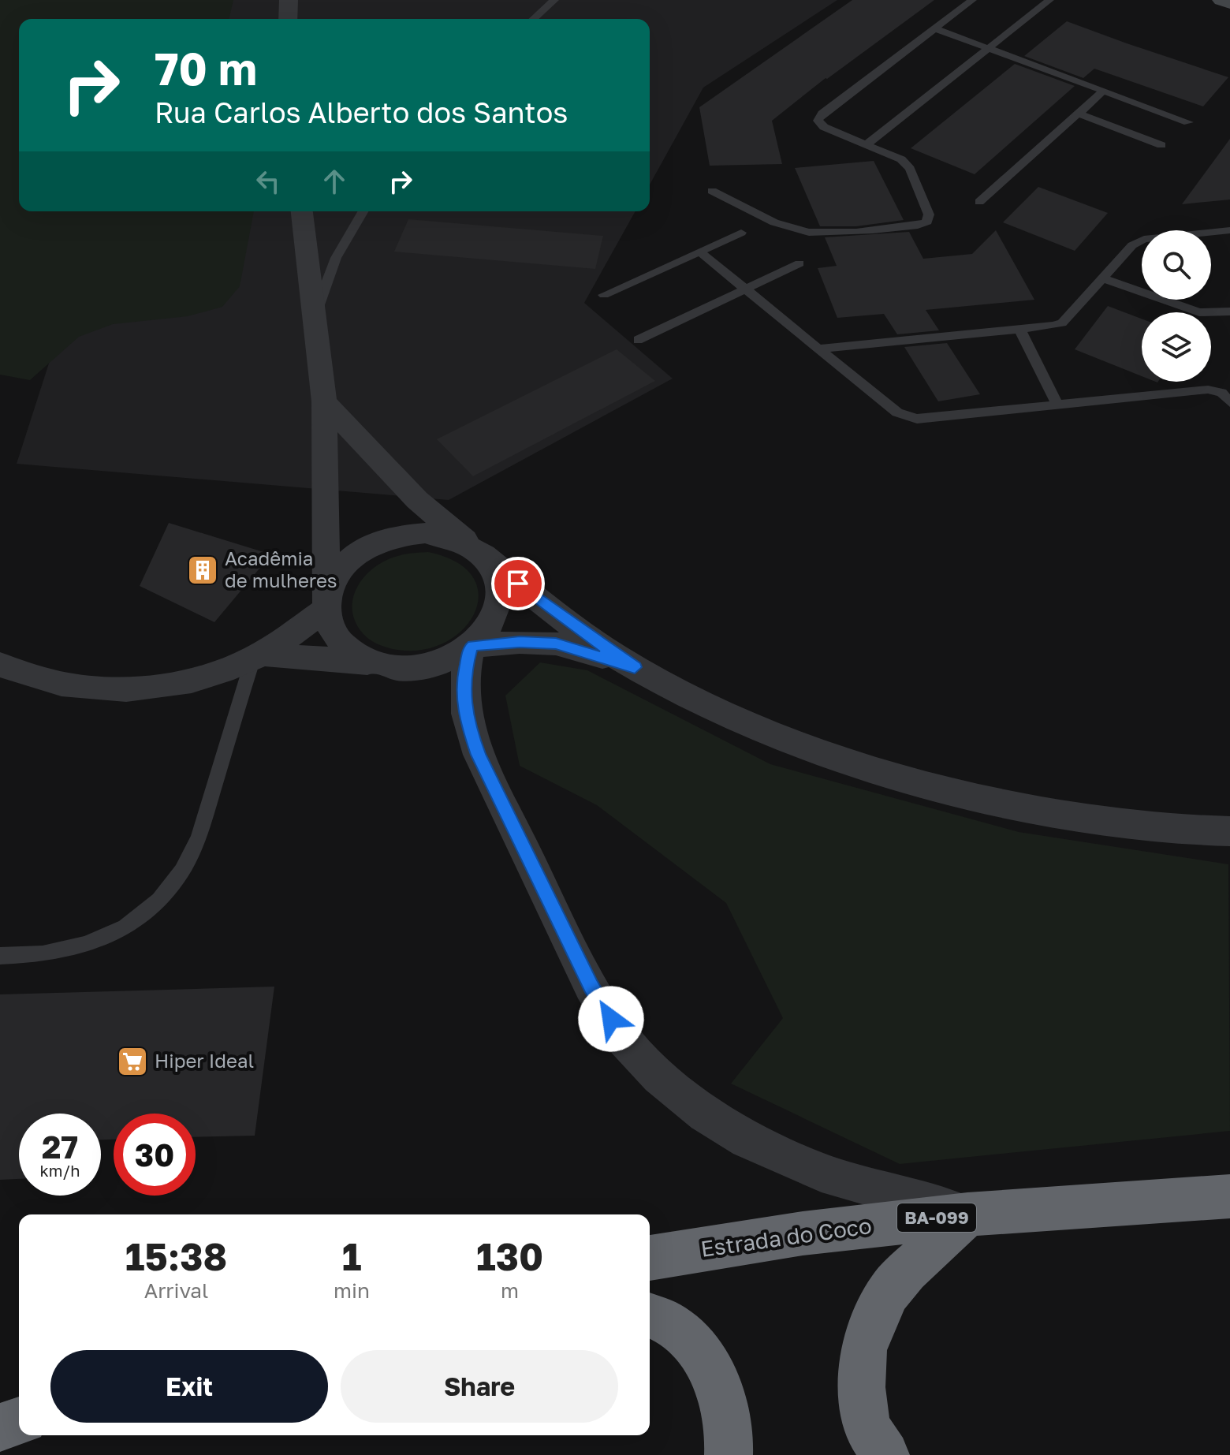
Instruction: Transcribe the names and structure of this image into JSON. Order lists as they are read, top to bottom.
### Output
{
  "streets": {
    "highway": ["BA-099", "Estrada do Coco"]
  },
  "places": {
    "building": ["Acadêmia de mulheres"],
    "supermarket": ["Hiper Ideal"]
  },
  "page": {
    "turn": ["70 m", "Rua Carlos Alberto dos Santos"],
    "speed": "27 km/h",
    "limit": "30",
    "eta": [
      "15:38",
      "Arrival",
      "1",
      "min",
      "130",
      "m"
    ],
    "buttons": ["Exit", "Share"]
  }
}
